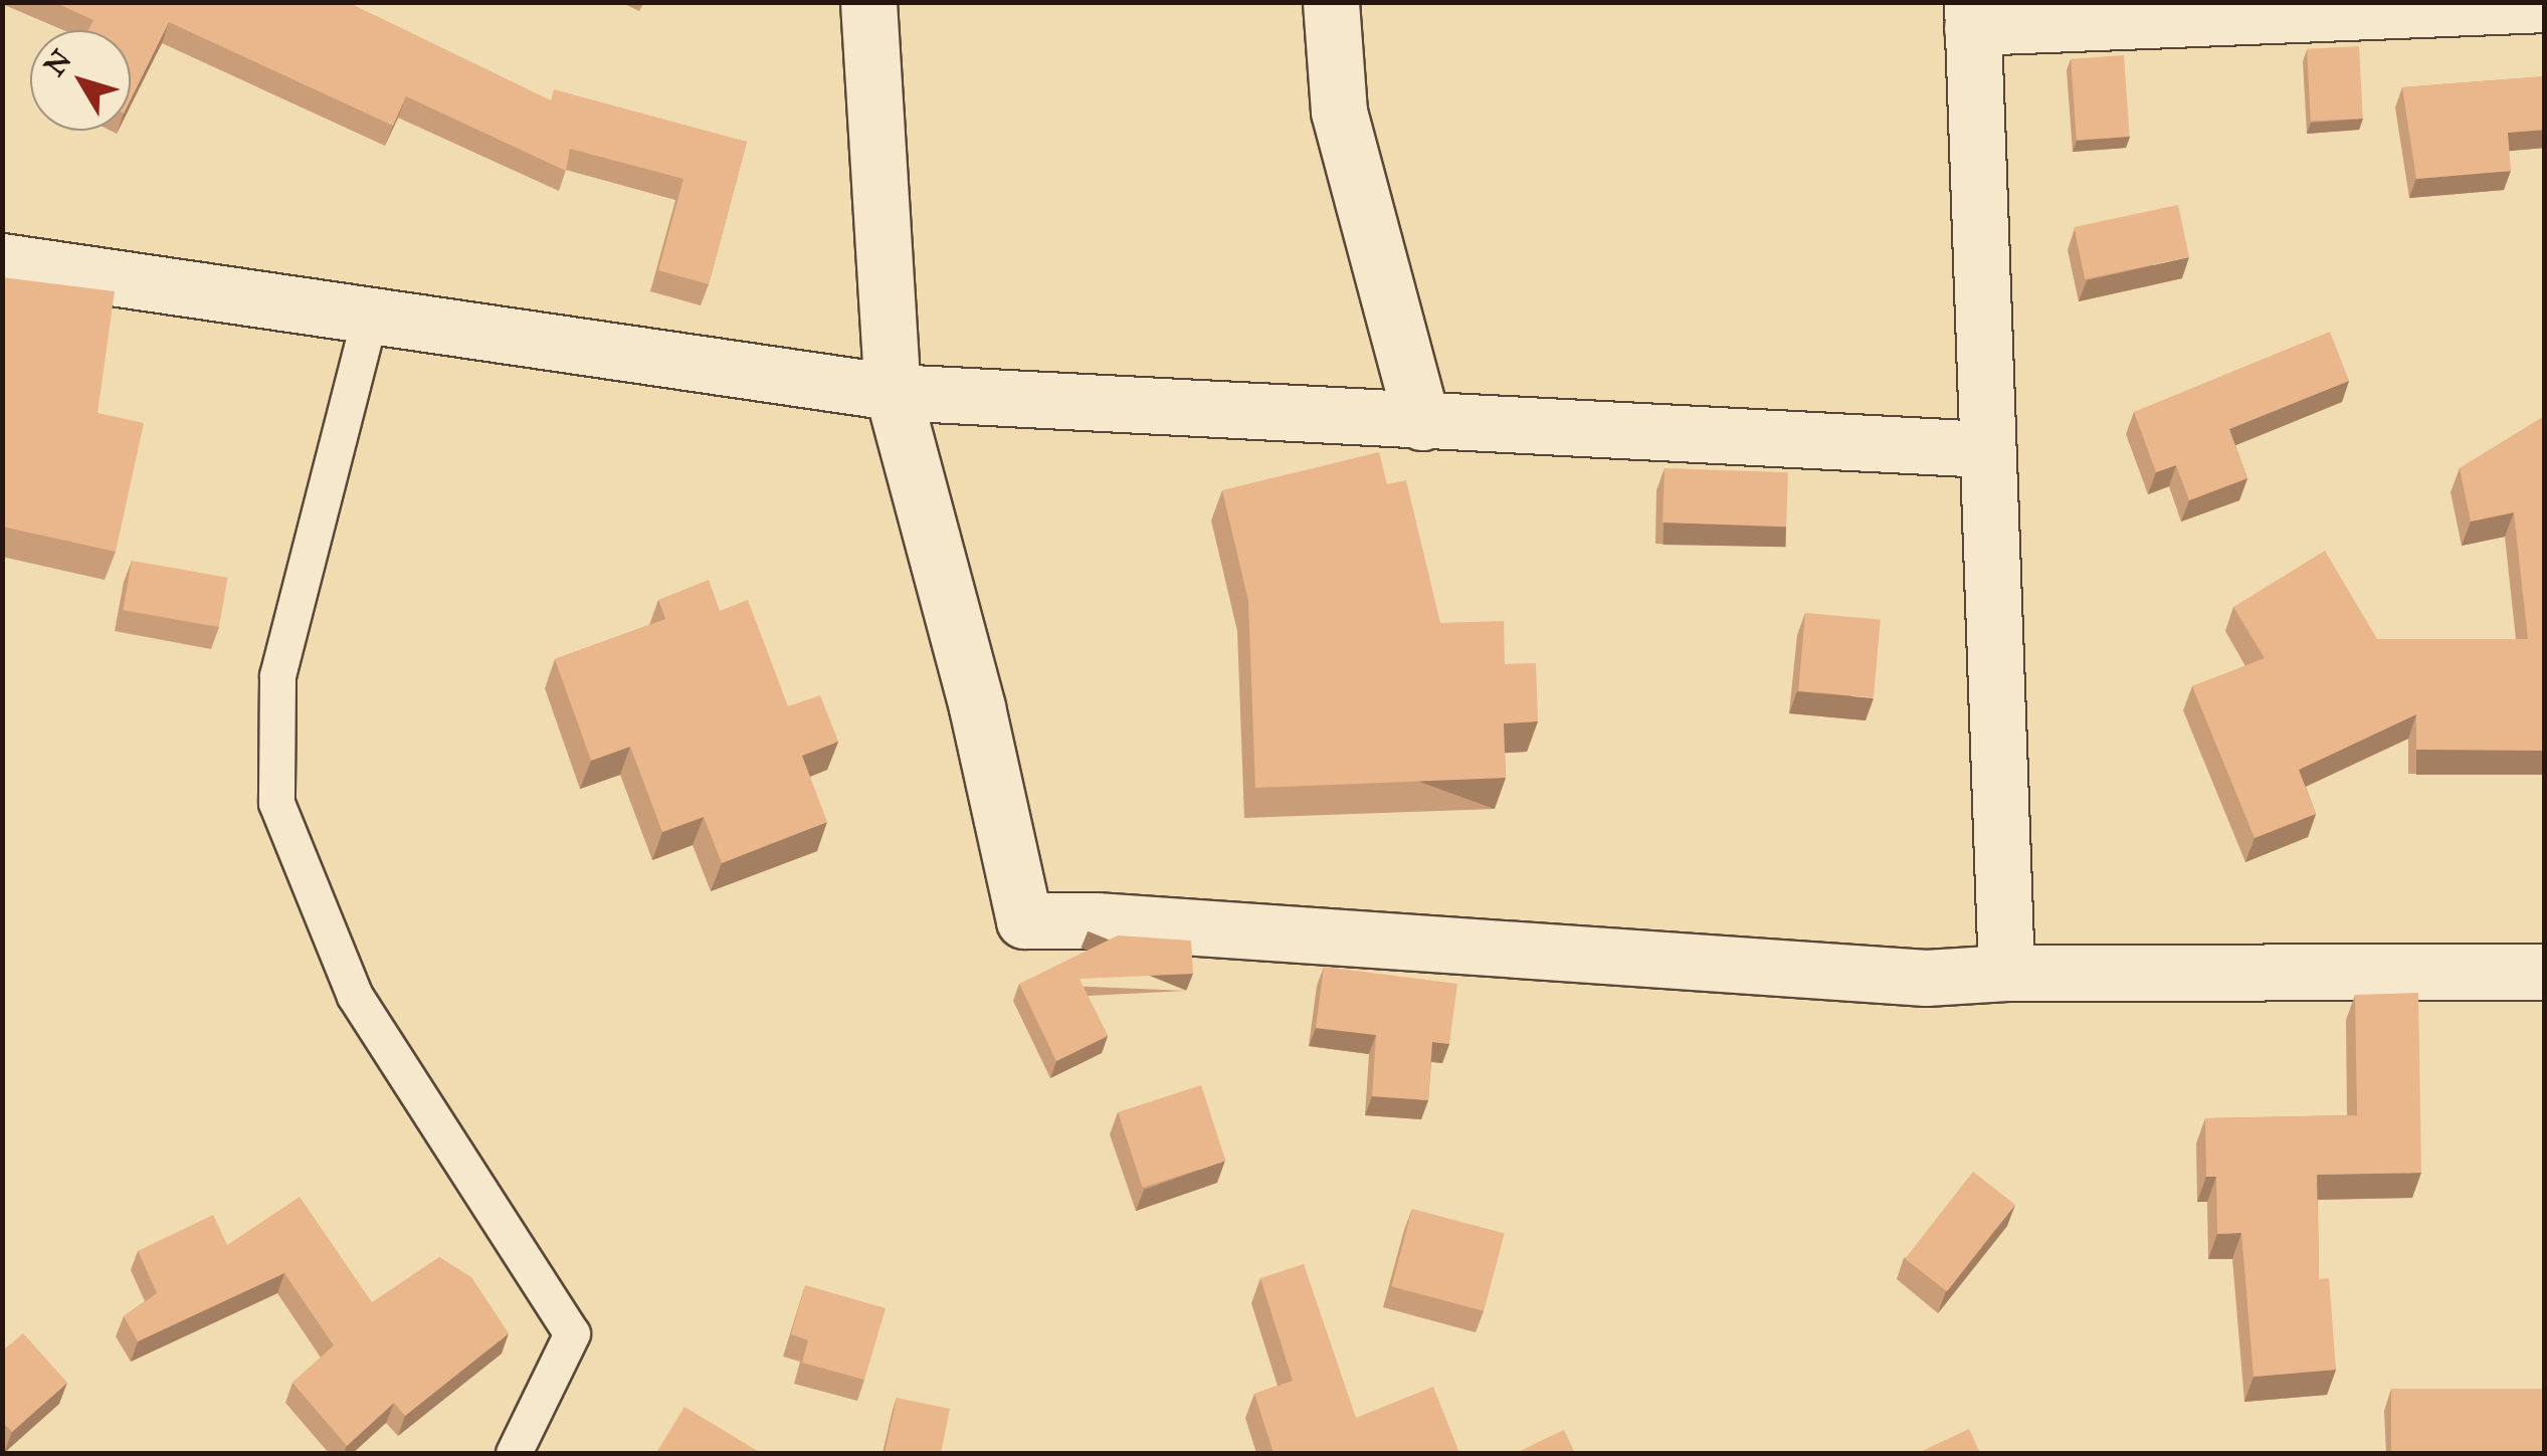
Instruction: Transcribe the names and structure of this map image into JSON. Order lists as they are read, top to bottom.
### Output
{
  "north": "top left"
}
